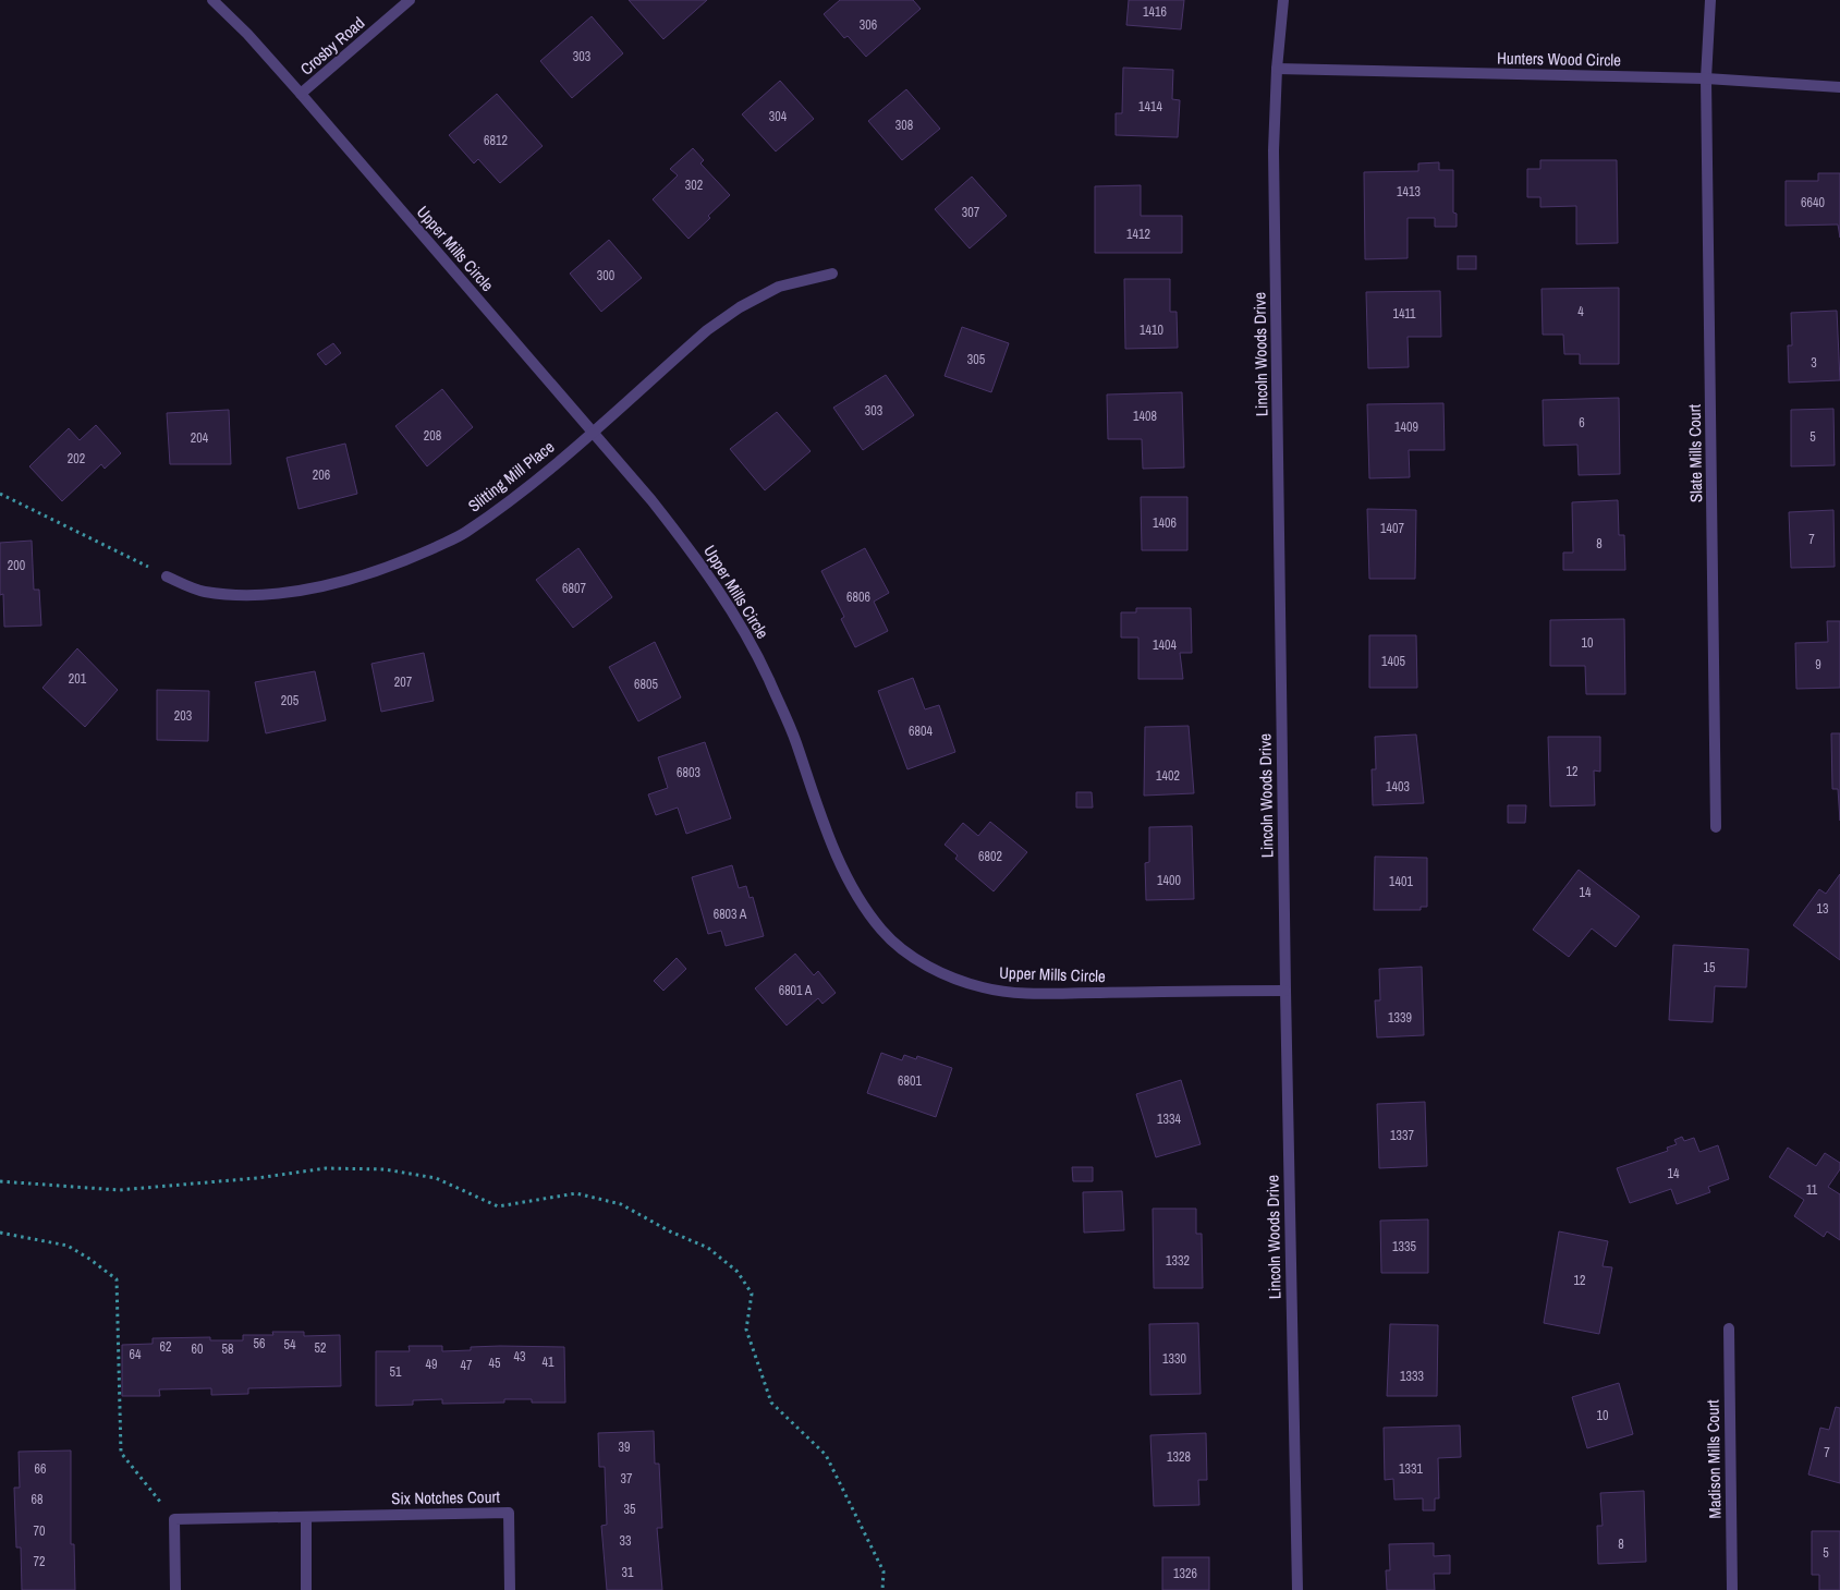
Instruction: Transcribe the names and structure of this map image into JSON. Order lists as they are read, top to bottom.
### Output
{
  "streets": {
    "street": [
      "Crosby Road",
      "Hunters Wood Circle",
      "Upper Mills Circle",
      "Lincoln Woods Drive",
      "Slate Mills Court",
      "Slitting Mill Place",
      "Madison Mills Court",
      "Six Notches Court"
    ]
  },
  "crossings": [
    ["Crosby Road", "Upper Mills Circle"],
    ["Hunters Wood Circle", "Lincoln Woods Drive"],
    ["Hunters Wood Circle", "Slate Mills Court"],
    ["Upper Mills Circle", "Lincoln Woods Drive"],
    ["Upper Mills Circle", "Slitting Mill Place"]
  ],
  "house_numbers": [
    "1416",
    "306",
    "303",
    "1414",
    "304",
    "308",
    "6812",
    "302",
    "1413",
    "6640",
    "307",
    "1412",
    "300",
    "4",
    "1411",
    "1410",
    "305",
    "3",
    "303",
    "1408",
    "6",
    "1409",
    "208",
    "5",
    "204",
    "202",
    "206",
    "1406",
    "1407",
    "7",
    "8",
    "200",
    "6807",
    "6806",
    "10",
    "1404",
    "1405",
    "9",
    "201",
    "207",
    "6805",
    "205",
    "203",
    "6804",
    "12",
    "6803",
    "1402",
    "1403",
    "6802",
    "1400",
    "1401",
    "14",
    "13",
    "6803 A",
    "15",
    "6801 A",
    "1339",
    "6801",
    "1334",
    "1337",
    "14",
    "11",
    "1335",
    "1332",
    "12",
    "56",
    "54",
    "62",
    "52",
    "60",
    "58",
    "64",
    "43",
    "1330",
    "41",
    "45",
    "49",
    "47",
    "51",
    "1333",
    "10",
    "39",
    "7",
    "1328",
    "66",
    "1331",
    "37",
    "68",
    "35",
    "70",
    "33",
    "8",
    "5",
    "72",
    "31",
    "1326"
  ]
}
